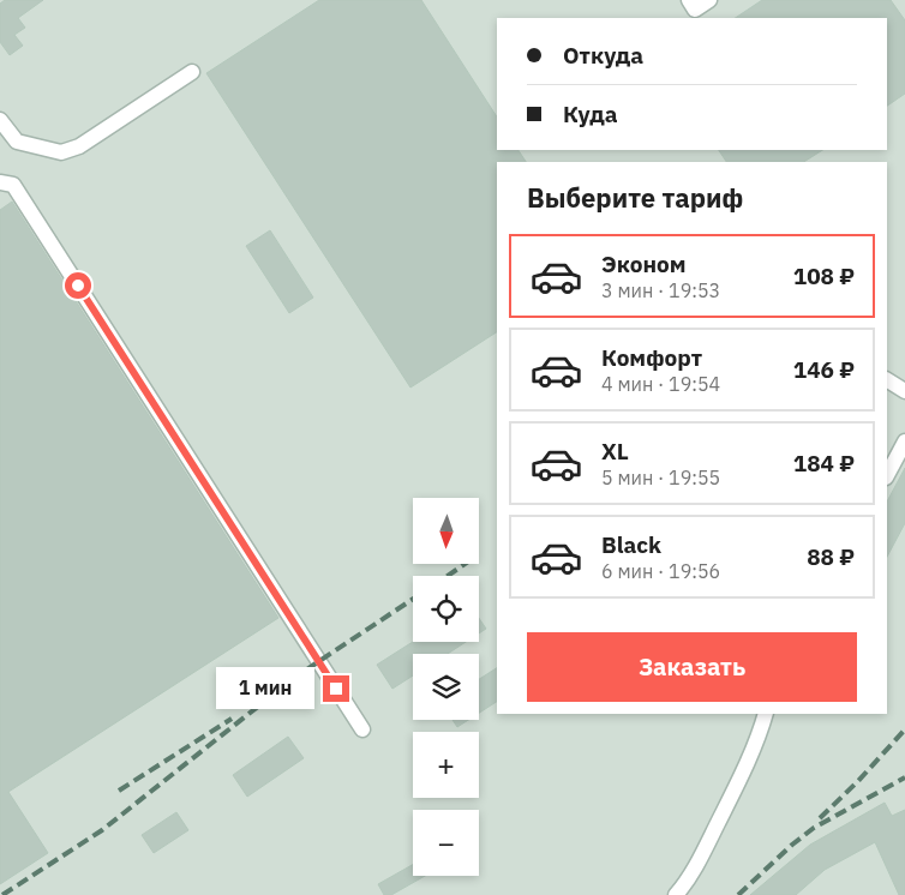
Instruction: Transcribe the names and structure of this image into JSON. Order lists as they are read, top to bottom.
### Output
{
  "north": "bottom",
  "page": {
    "banner": ["Откуда", "Куда"],
    "heading": "Выберите тариф",
    "list": [
      {
        "name": "Эконом",
        "note": "3 мин · 19:53",
        "value": "108 ₽"
      },
      {
        "name": "Комфорт",
        "note": "4 мин · 19:54",
        "value": "146 ₽"
      },
      {
        "name": "XL",
        "note": "5 мин · 19:55",
        "value": "184 ₽"
      },
      {
        "name": "Black",
        "note": "6 мин · 19:56",
        "value": "88 ₽"
      }
    ],
    "map_buttons": ["+", "−"],
    "buttons": "Заказать",
    "bubble": "1 мин"
  }
}
